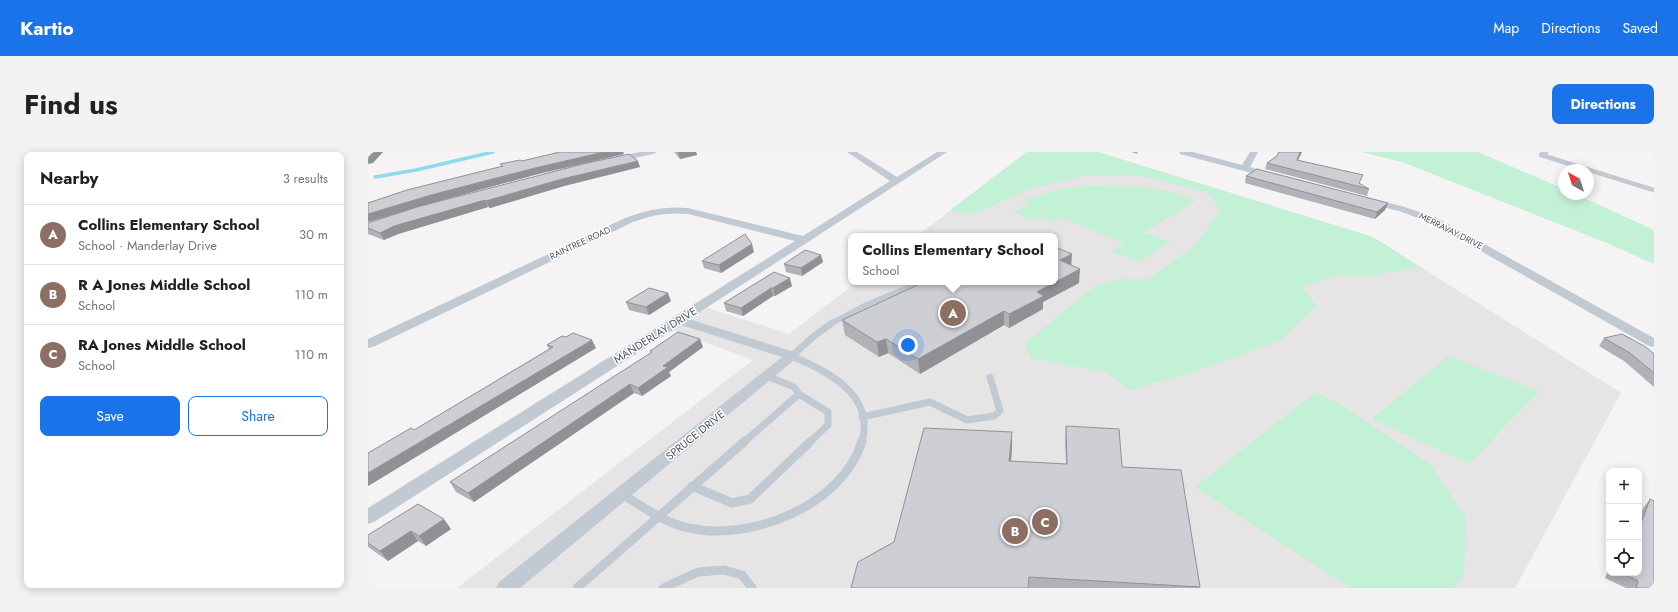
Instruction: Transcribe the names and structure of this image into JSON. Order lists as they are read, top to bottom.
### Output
{
  "streets": {
    "street": [
      "MERRAVAY DRIVE",
      "RAINTREE ROAD",
      "MANDERLAY DRIVE",
      "SPRUCE DRIVE"
    ]
  },
  "crossings": [
    ["RAINTREE ROAD", "MANDERLAY DRIVE"]
  ],
  "north": "top left",
  "page": {
    "header": "Kartio",
    "nav": ["Map", "Directions", "Saved"],
    "title": "Find us",
    "buttons": [
      "Directions",
      ["Save", "Share"]
    ],
    "heading": ["Nearby", "3 results"],
    "list": [
      {
        "mark": "A",
        "name": "Collins Elementary School",
        "note": "School · Manderlay Drive",
        "value": "30 m"
      },
      {
        "mark": "B",
        "name": "R A Jones Middle School",
        "note": "School",
        "value": "110 m"
      },
      {
        "mark": "C",
        "name": "RA Jones Middle School",
        "note": "School",
        "value": "110 m"
      }
    ],
    "popup": ["Collins Elementary School", "School"],
    "pins": ["A", "C", "B"],
    "map_buttons": ["+", "−"]
  }
}
